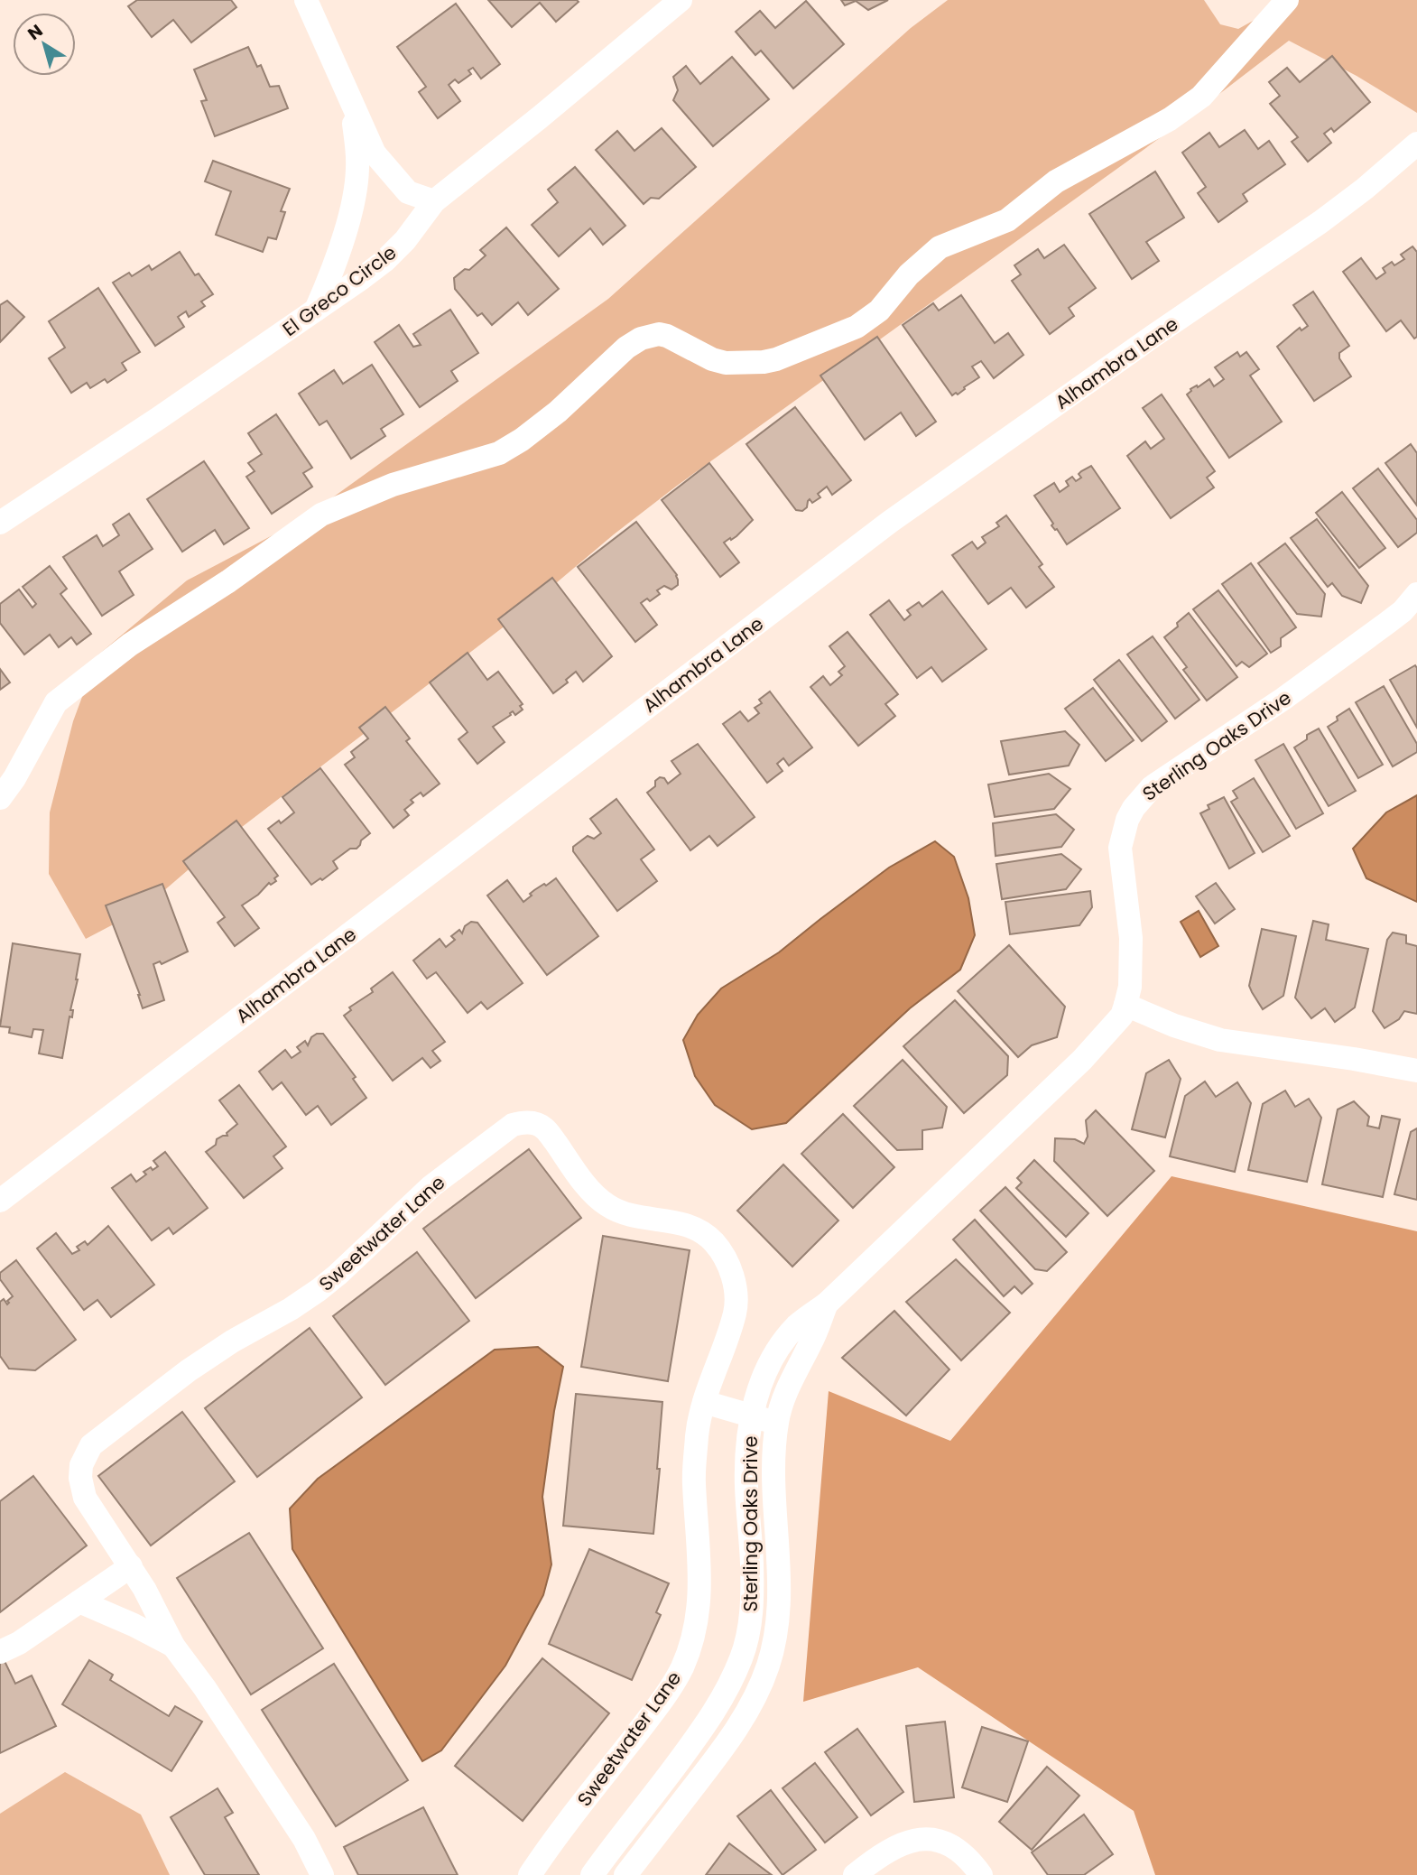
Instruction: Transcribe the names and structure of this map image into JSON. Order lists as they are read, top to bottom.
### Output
{
  "streets": {
    "street": [
      "El Greco Circle",
      "Alhambra Lane",
      "Sterling Oaks Drive",
      "Sweetwater Lane"
    ]
  },
  "north": "top left"
}
